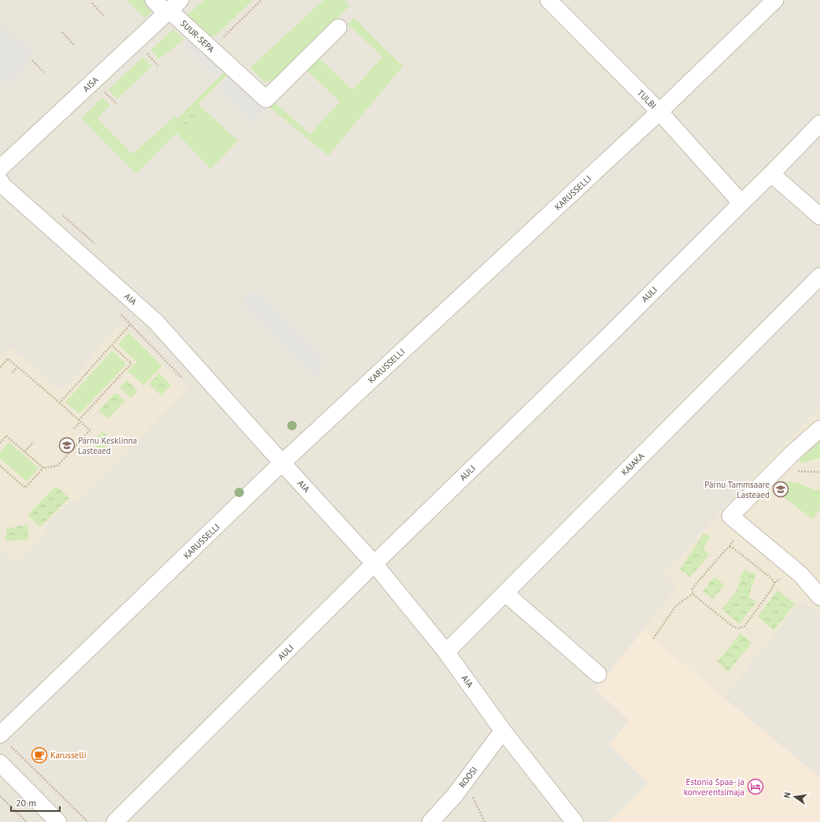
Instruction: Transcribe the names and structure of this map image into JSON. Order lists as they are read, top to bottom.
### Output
{
  "streets": {
    "street": [
      "SUUR-SEPA",
      "AISA",
      "TULBI",
      "KARUSSELLI",
      "AULI",
      "AIA",
      "KAJAKA",
      "ROOSI"
    ]
  },
  "crossings": [
    ["SUUR-SEPA", "AISA"],
    ["TULBI", "KARUSSELLI"],
    ["TULBI", "AULI"],
    ["KARUSSELLI", "AIA"],
    ["AULI", "AIA"],
    ["AIA", "KAJAKA"],
    ["AIA", "ROOSI"]
  ],
  "places": {
    "school or university": ["Pärnu Kesklinna Lasteaed", "Pärnu Tammsaare Lasteaed"],
    "cafe": ["Karusselli"],
    "hotel": ["Estonia Spaa- ja konverentsimaja"]
  },
  "scale_bar": "20 m",
  "north": "left"
}
